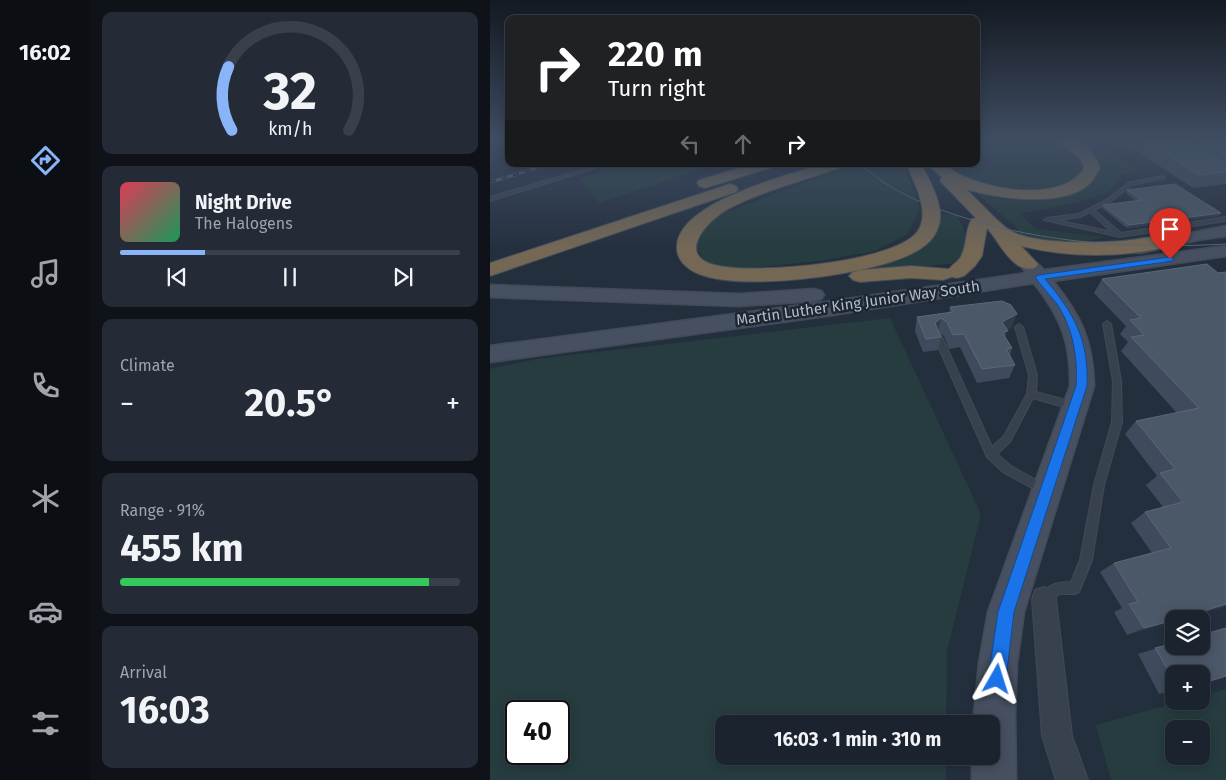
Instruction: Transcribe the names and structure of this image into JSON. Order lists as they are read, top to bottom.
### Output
{
  "streets": {
    "main road": ["Martin Luther King Junior Way South"]
  },
  "page": {
    "tabs": "16:02",
    "turn": ["220 m", "Turn right"],
    "song": ["Night Drive", "The Halogens"],
    "tile": [
      "Climate",
      ["Range · 91%", "455 km"],
      ["Arrival", "16:03"]
    ],
    "heat": ["−", "20.5°", "+"],
    "map_buttons": ["+", "−"],
    "limit": "40",
    "trip": "16:03 · 1 min · 310 m",
    "gauge": ["32", "km/h"]
  }
}
